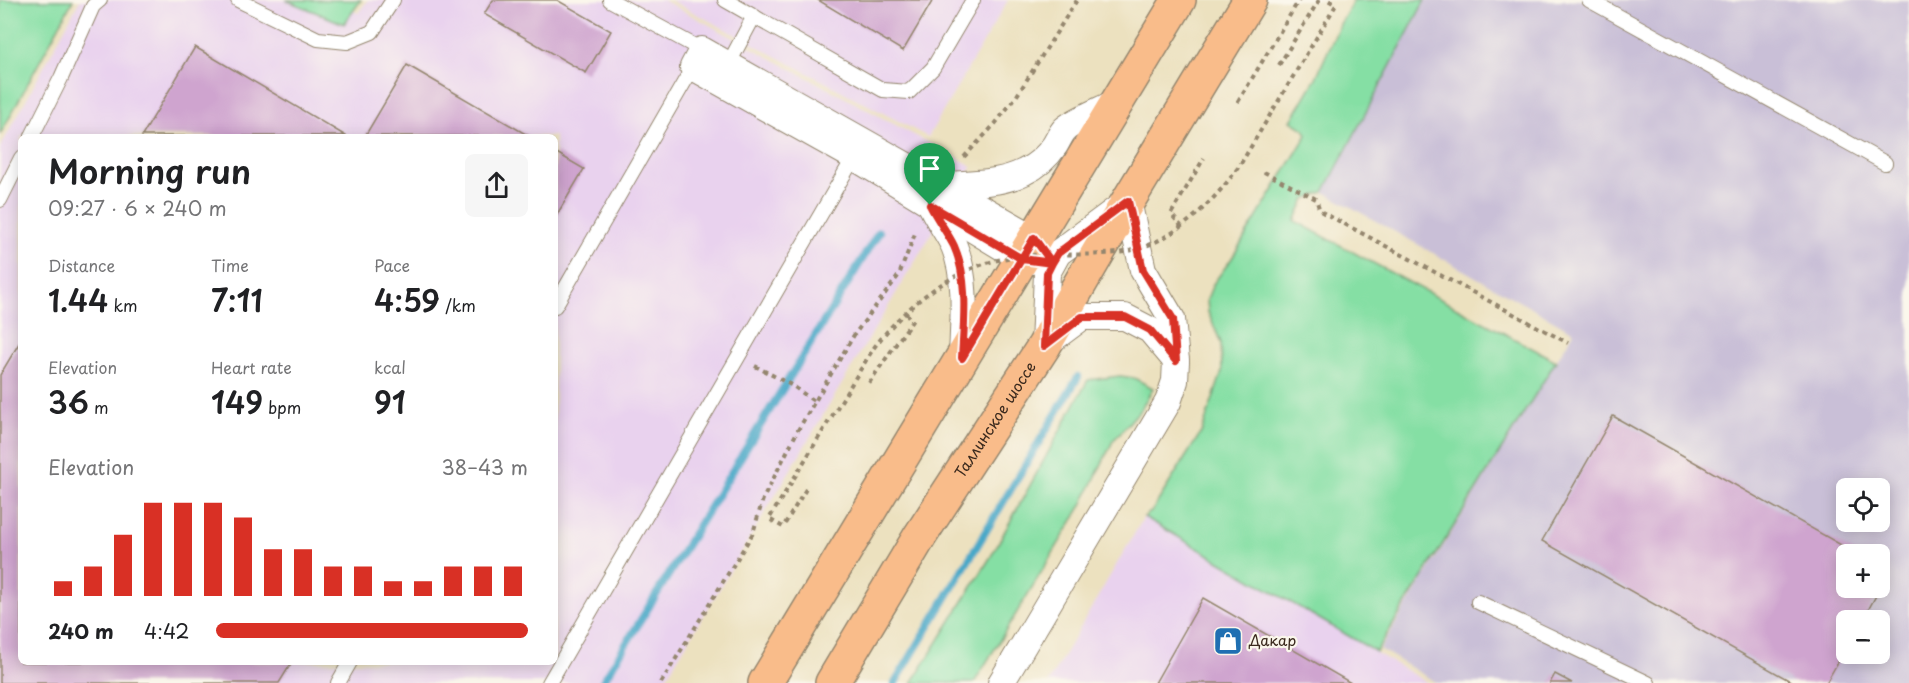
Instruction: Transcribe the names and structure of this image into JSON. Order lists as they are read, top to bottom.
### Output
{
  "streets": {
    "main road": ["Таллинское шоссе"]
  },
  "places": {
    "shop": ["Дакар"]
  },
  "page": {
    "heading": ["Morning run", "09:27 · 6 × 240 m"],
    "stats": [
      ["Distance", "1.44 km"],
      ["Time", "7:11"],
      ["Pace", "4:59 /km"],
      ["Elevation", "36 m"],
      ["Heart rate", "149 bpm"],
      ["kcal", "91"]
    ],
    "chart": ["Elevation", "38–43 m"],
    "map_buttons": ["+", "−"],
    "list": [
      {
        "name": "240 m",
        "note": "4:42"
      }
    ]
  }
}
